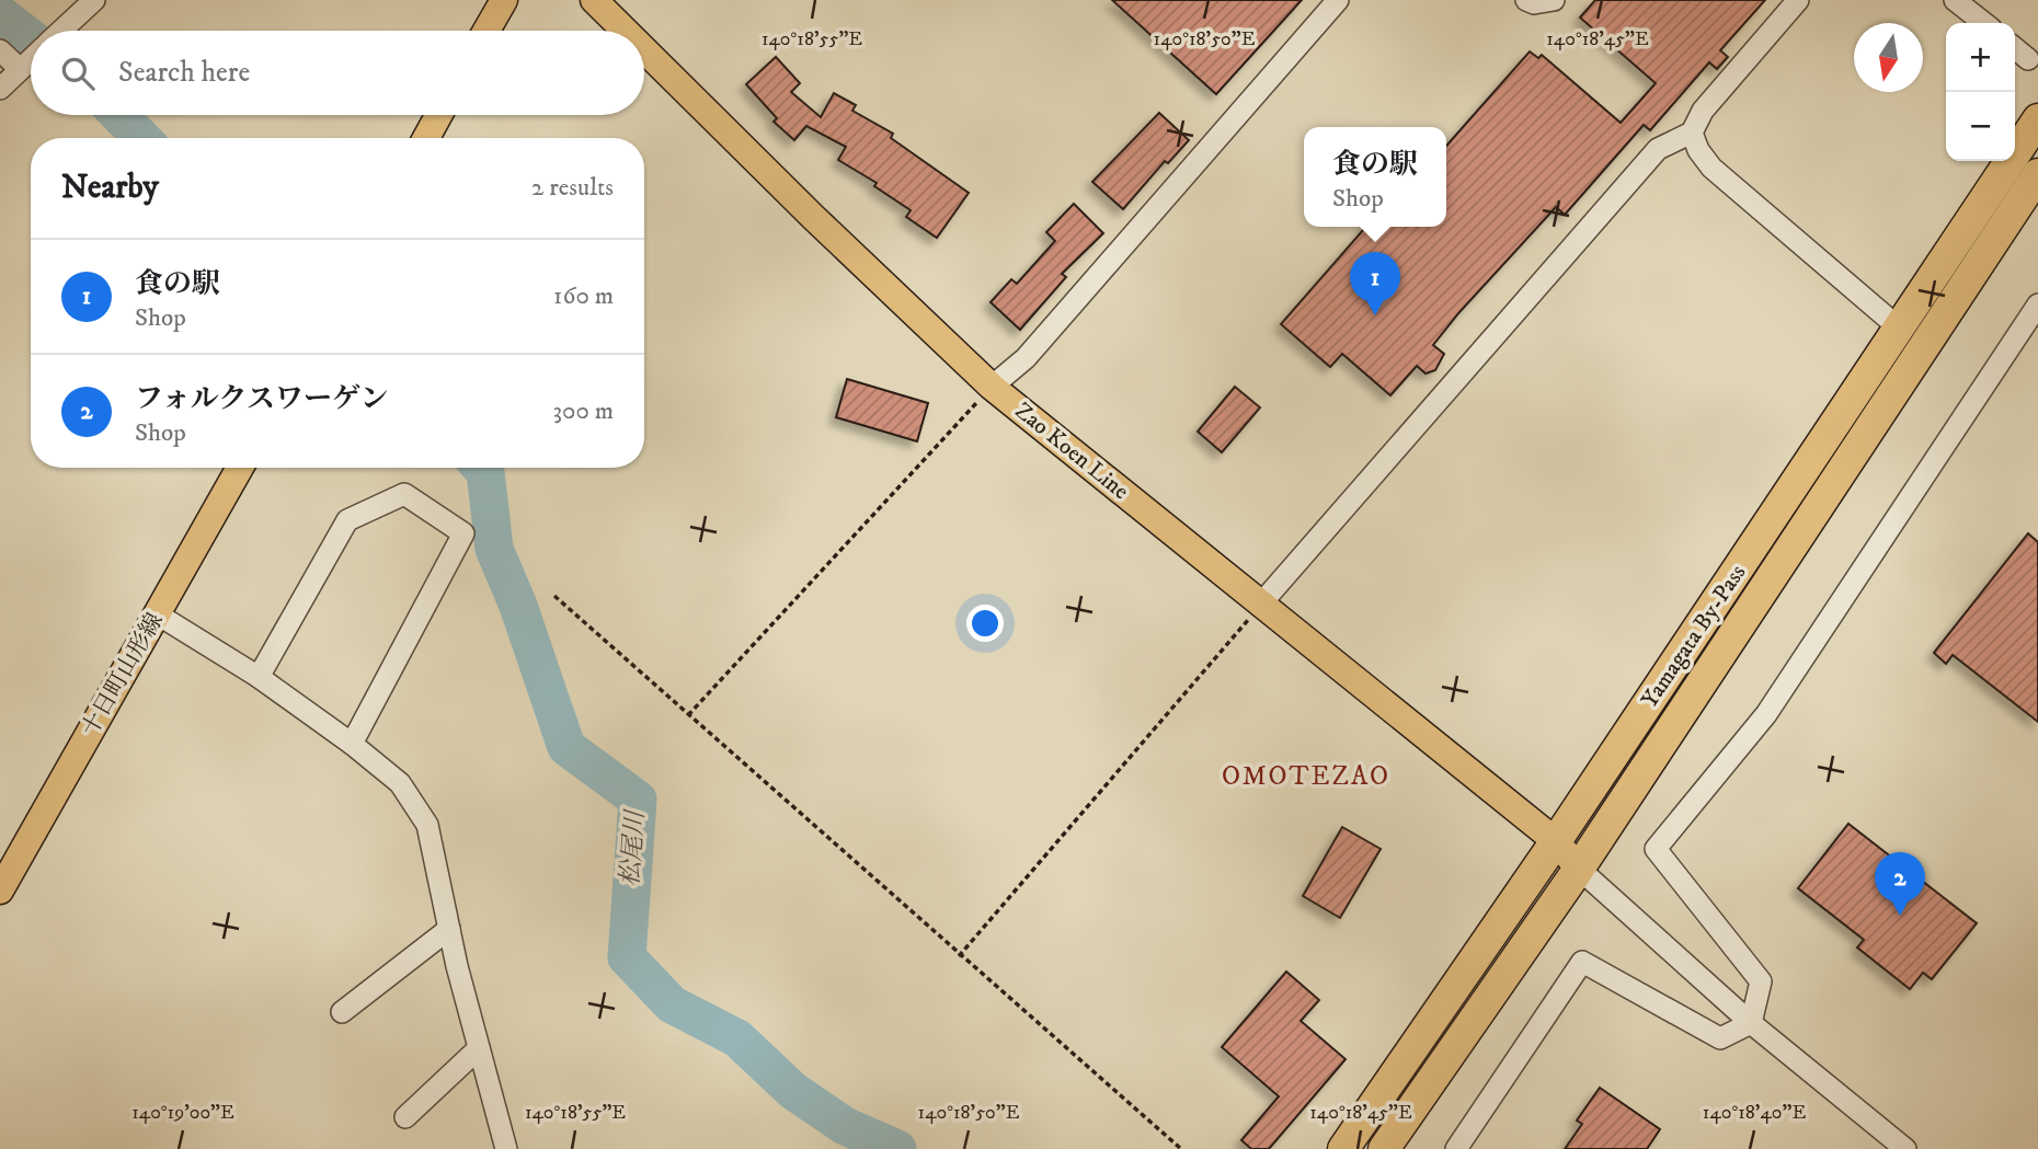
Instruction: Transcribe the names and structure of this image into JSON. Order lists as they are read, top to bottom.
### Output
{
  "streets": {
    "highway": ["Yamagata By-Pass"],
    "main road": ["Zao Koen Line", "十日町山形線"]
  },
  "crossings": [
    ["Zao Koen Line", "Yamagata By-Pass"]
  ],
  "districts": ["OMOTEZAO"],
  "water": ["松尾川"],
  "north": "bottom",
  "page": {
    "map_buttons": ["+", "−"],
    "search": "Search here",
    "popup": ["食の駅", "Shop"],
    "heading": ["Nearby", "2 results"],
    "list": [
      {
        "mark": "1",
        "name": "食の駅",
        "note": "Shop",
        "value": "160 m"
      },
      {
        "mark": "2",
        "name": "フォルクスワーゲン",
        "note": "Shop",
        "value": "300 m"
      }
    ],
    "pins": ["1", "2"]
  },
  "coordinates": [
    "140°18'55\"E",
    "140°18'50\"E",
    "140°18'45\"E",
    "140°19'00\"E",
    "140°18'40\"E"
  ]
}
